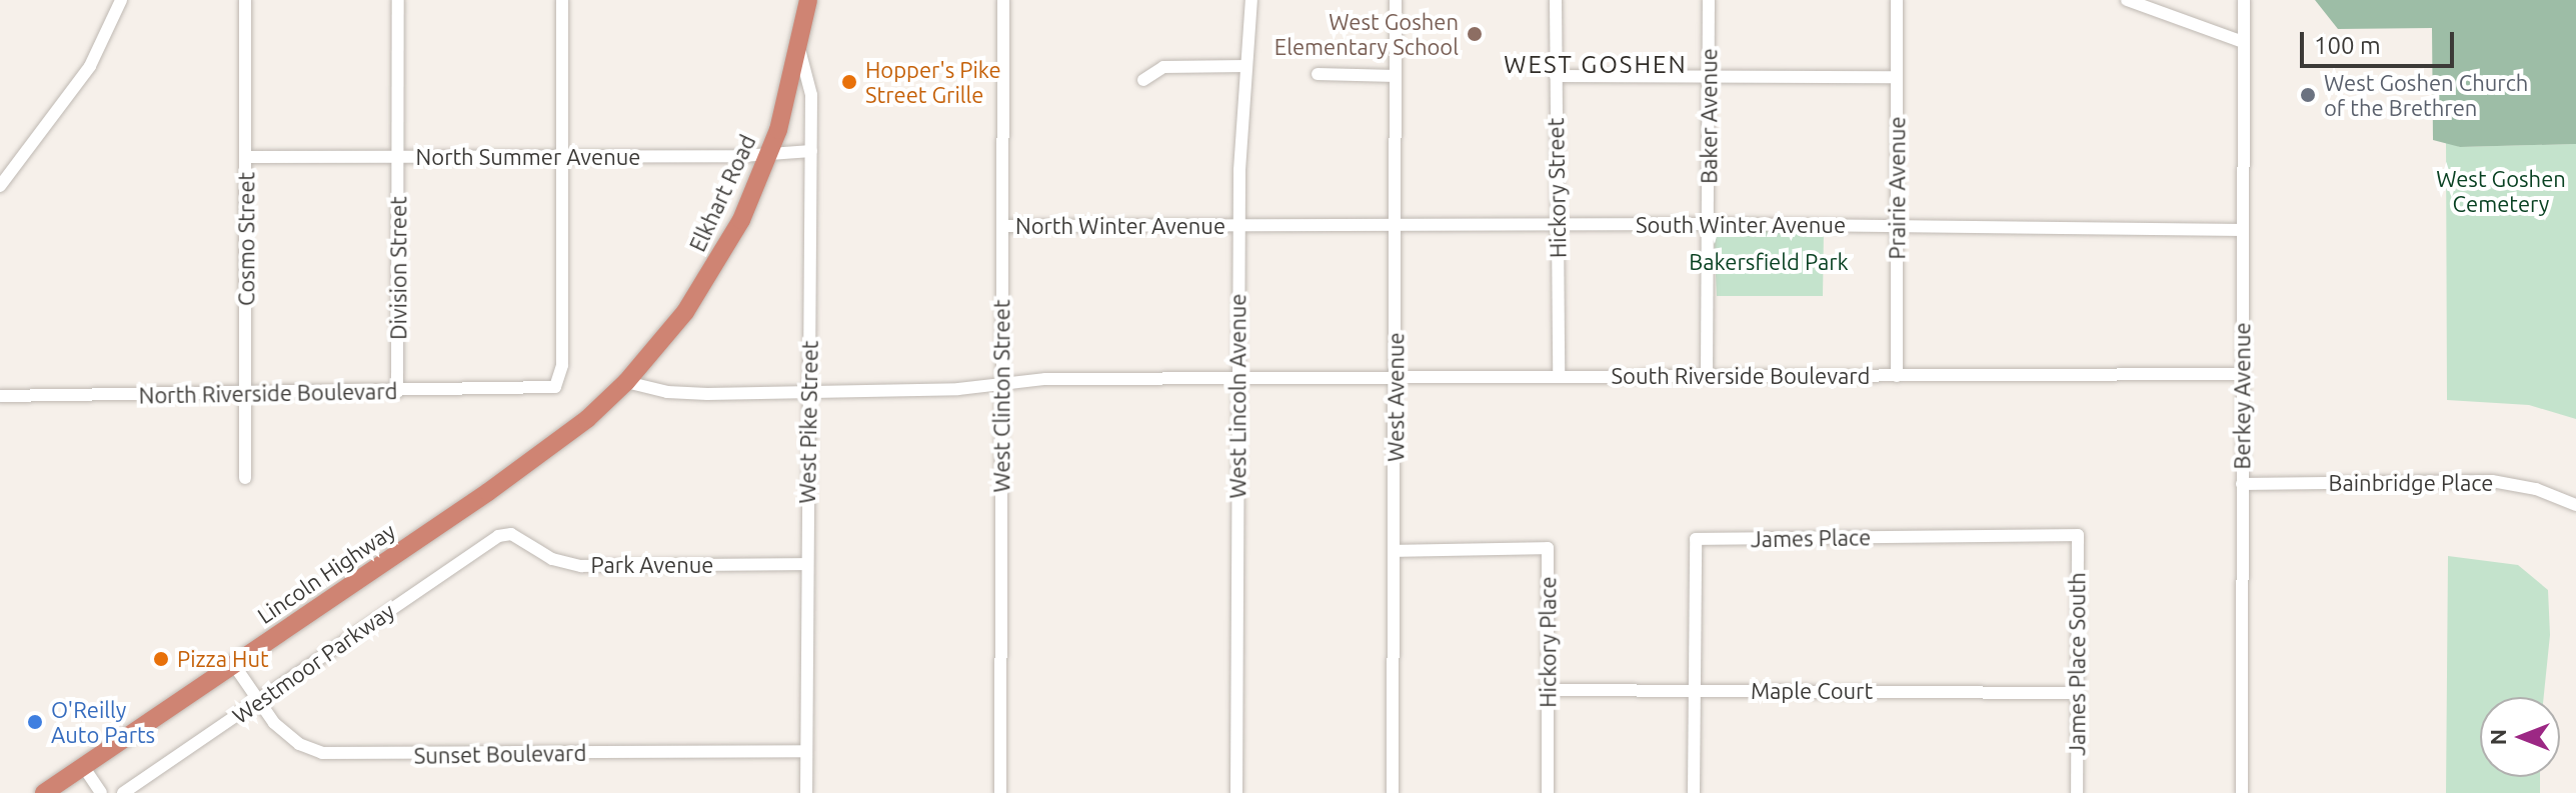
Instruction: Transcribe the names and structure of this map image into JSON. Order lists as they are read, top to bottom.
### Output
{
  "streets": {
    "highway": ["Elkhart Road", "Lincoln Highway"],
    "street": [
      "Baker Avenue",
      "North Summer Avenue",
      "Hickory Street",
      "Prairie Avenue",
      "South Winter Avenue",
      "North Winter Avenue",
      "Cosmo Street",
      "Division Street",
      "South Riverside Boulevard",
      "North Riverside Boulevard",
      "West Clinton Street",
      "West Lincoln Avenue",
      "Berkey Avenue",
      "West Avenue",
      "West Pike Street",
      "Bainbridge Place",
      "James Place",
      "Park Avenue",
      "Hickory Place",
      "Westmoor Parkway",
      "James Place South",
      "Maple Court",
      "Sunset Boulevard"
    ]
  },
  "crossings": [
    ["Baker Avenue", "South Winter Avenue"],
    ["Baker Avenue", "South Riverside Boulevard"],
    ["North Summer Avenue", "Elkhart Road"],
    ["North Summer Avenue", "Cosmo Street"],
    ["North Summer Avenue", "Division Street"],
    ["North Summer Avenue", "North Riverside Boulevard"],
    ["North Summer Avenue", "West Pike Street"],
    ["Hickory Street", "South Winter Avenue"],
    ["Hickory Street", "South Riverside Boulevard"],
    ["Prairie Avenue", "South Winter Avenue"],
    ["Prairie Avenue", "South Riverside Boulevard"],
    ["Elkhart Road", "West Pike Street"],
    ["Elkhart Road", "Lincoln Highway"],
    ["South Winter Avenue", "North Winter Avenue"],
    ["South Winter Avenue", "West Lincoln Avenue"],
    ["South Winter Avenue", "Berkey Avenue"],
    ["South Winter Avenue", "West Avenue"],
    ["North Winter Avenue", "West Clinton Street"],
    ["North Winter Avenue", "West Lincoln Avenue"],
    ["Cosmo Street", "North Riverside Boulevard"],
    ["Division Street", "North Riverside Boulevard"],
    ["South Riverside Boulevard", "West Lincoln Avenue"],
    ["South Riverside Boulevard", "Berkey Avenue"],
    ["South Riverside Boulevard", "West Avenue"],
    ["Berkey Avenue", "Bainbridge Place"],
    ["West Avenue", "Hickory Place"],
    ["West Pike Street", "Park Avenue"],
    ["West Pike Street", "Sunset Boulevard"],
    ["James Place", "James Place South"],
    ["James Place", "Maple Court"],
    ["Park Avenue", "Westmoor Parkway"],
    ["Lincoln Highway", "Sunset Boulevard"],
    ["Hickory Place", "Maple Court"],
    ["Westmoor Parkway", "Sunset Boulevard"],
    ["James Place South", "Maple Court"]
  ],
  "districts": ["WEST GOSHEN"],
  "parks": ["West Goshen Cemetery", "Bakersfield Park"],
  "places": [
    "West Goshen Elementary School",
    "Hopper's Pike Street Grille",
    "West Goshen Church of the Brethren",
    "Pizza Hut",
    "O'Reilly Auto Parts"
  ],
  "scale_bar": "100 m",
  "north": "left"
}
